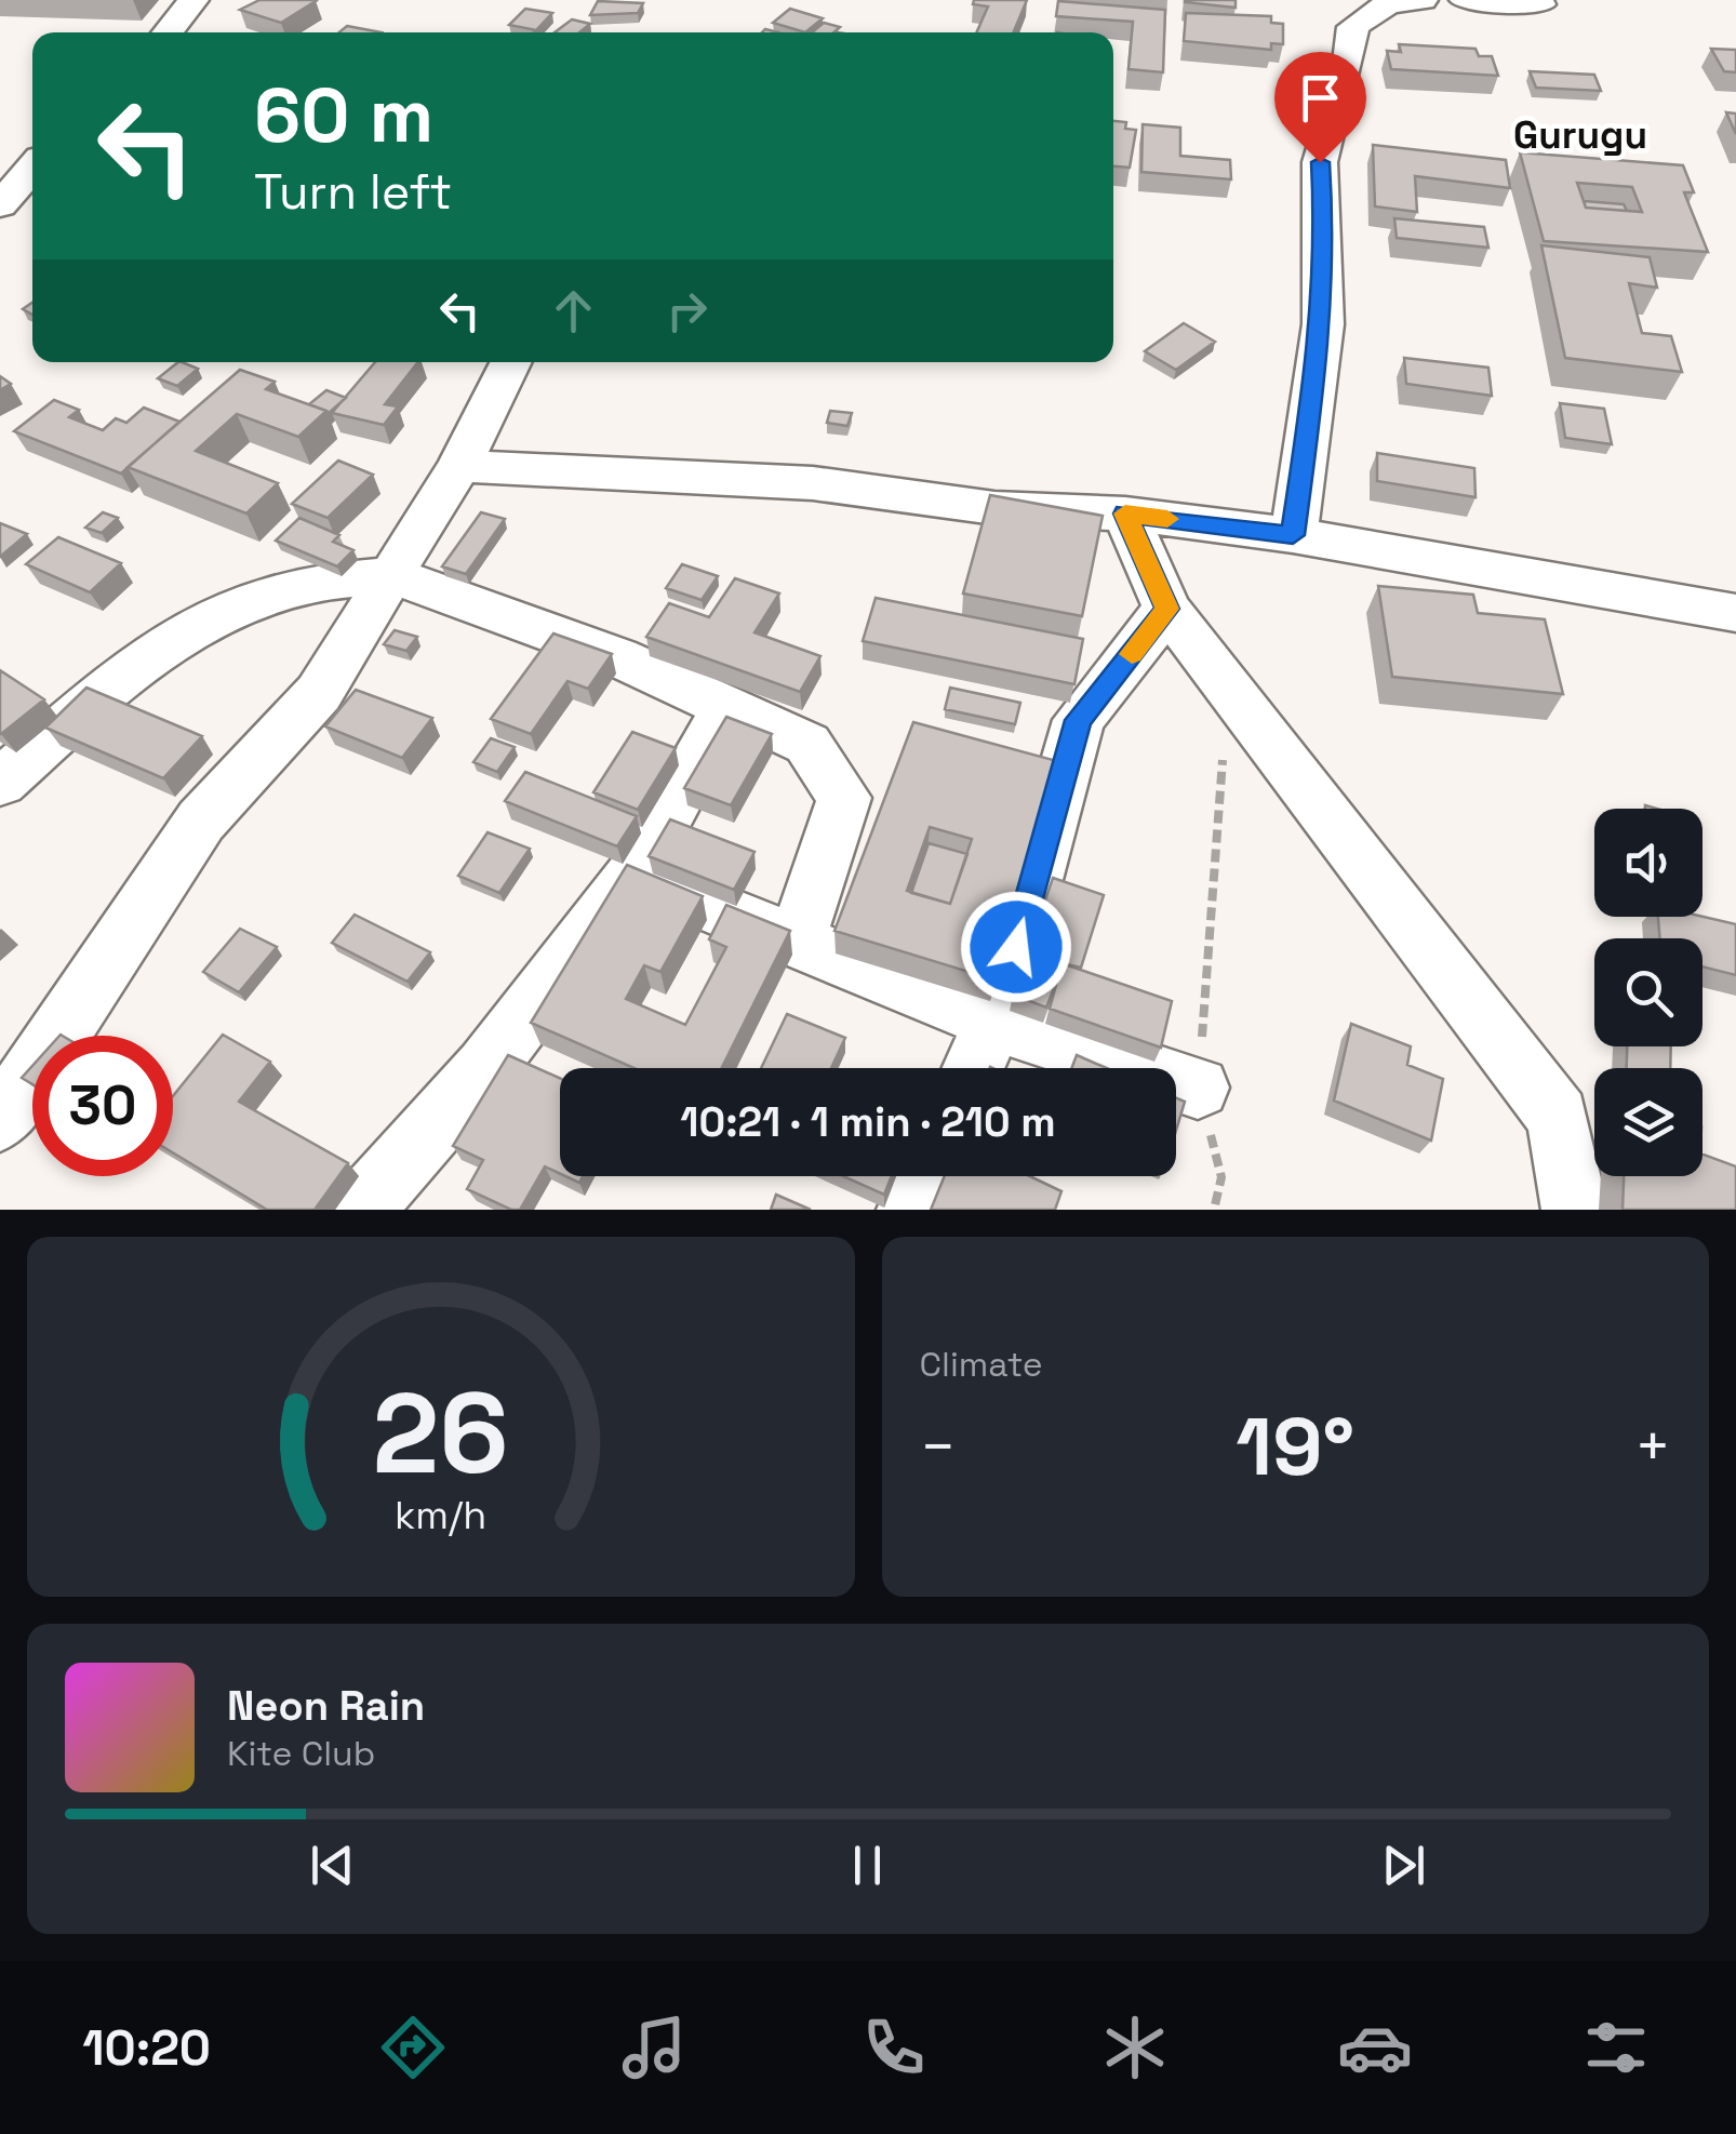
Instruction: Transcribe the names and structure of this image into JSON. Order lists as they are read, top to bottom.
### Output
{
  "districts": ["Gurugu"],
  "page": {
    "turn": ["60 m", "Turn left"],
    "limit": "30",
    "trip": "10:21 · 1 min · 210 m",
    "tile": "Climate",
    "heat": ["−", "19°", "+"],
    "song": ["Neon Rain", "Kite Club"],
    "tabs": "10:20",
    "gauge": ["26", "km/h"]
  }
}
